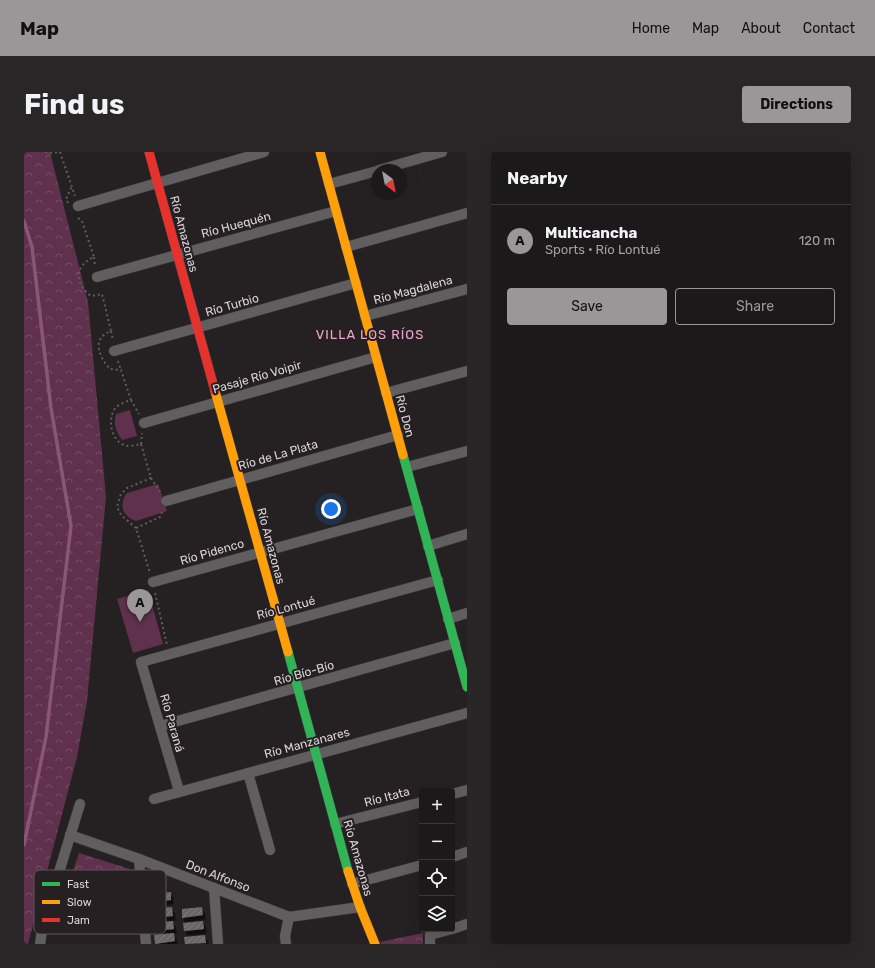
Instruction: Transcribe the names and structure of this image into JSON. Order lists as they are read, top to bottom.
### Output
{
  "streets": {
    "street": [
      "Río Huequén",
      "Río Amazonas",
      "Río Magdalena",
      "Río Turbio",
      "Pasaje Río Voipir",
      "Río Don",
      "Río de La Plata",
      "Río Pidenco",
      "Río Lontué",
      "Río Bío-Bío",
      "Río Paraná",
      "Río Manzanares",
      "Río Itata",
      "Don Alfonso"
    ]
  },
  "crossings": [
    ["Río Huequén", "Río Amazonas"],
    ["Río Huequén", "Río Don"],
    ["Río Amazonas", "Río Turbio"],
    ["Río Amazonas", "Pasaje Río Voipir"],
    ["Río Amazonas", "Río de La Plata"],
    ["Río Amazonas", "Río Pidenco"],
    ["Río Amazonas", "Río Lontué"],
    ["Río Amazonas", "Río Bío-Bío"],
    ["Río Amazonas", "Río Manzanares"],
    ["Río Amazonas", "Río Itata"],
    ["Río Amazonas", "Don Alfonso"],
    ["Río Magdalena", "Río Don"],
    ["Río Turbio", "Río Don"],
    ["Pasaje Río Voipir", "Río Don"],
    ["Río Don", "Río de La Plata"],
    ["Río Don", "Río Pidenco"],
    ["Río Don", "Río Lontué"],
    ["Río Don", "Río Bío-Bío"],
    ["Río Lontué", "Río Paraná"],
    ["Río Bío-Bío", "Río Paraná"],
    ["Río Paraná", "Río Manzanares"]
  ],
  "districts": ["VILLA LOS RÍOS"],
  "legend": ["Fast", "Slow", "Jam"],
  "north": "bottom right",
  "page": {
    "header": "Map",
    "nav": [
      "Home",
      "Map",
      "About",
      "Contact"
    ],
    "buttons": [
      "Directions",
      ["Save", "Share"]
    ],
    "title": "Find us",
    "heading": "Nearby",
    "list": [
      {
        "mark": "A",
        "name": "Multicancha",
        "note": "Sports · Río Lontué",
        "value": "120 m"
      }
    ],
    "pins": "A",
    "map_buttons": ["+", "−"]
  }
}
